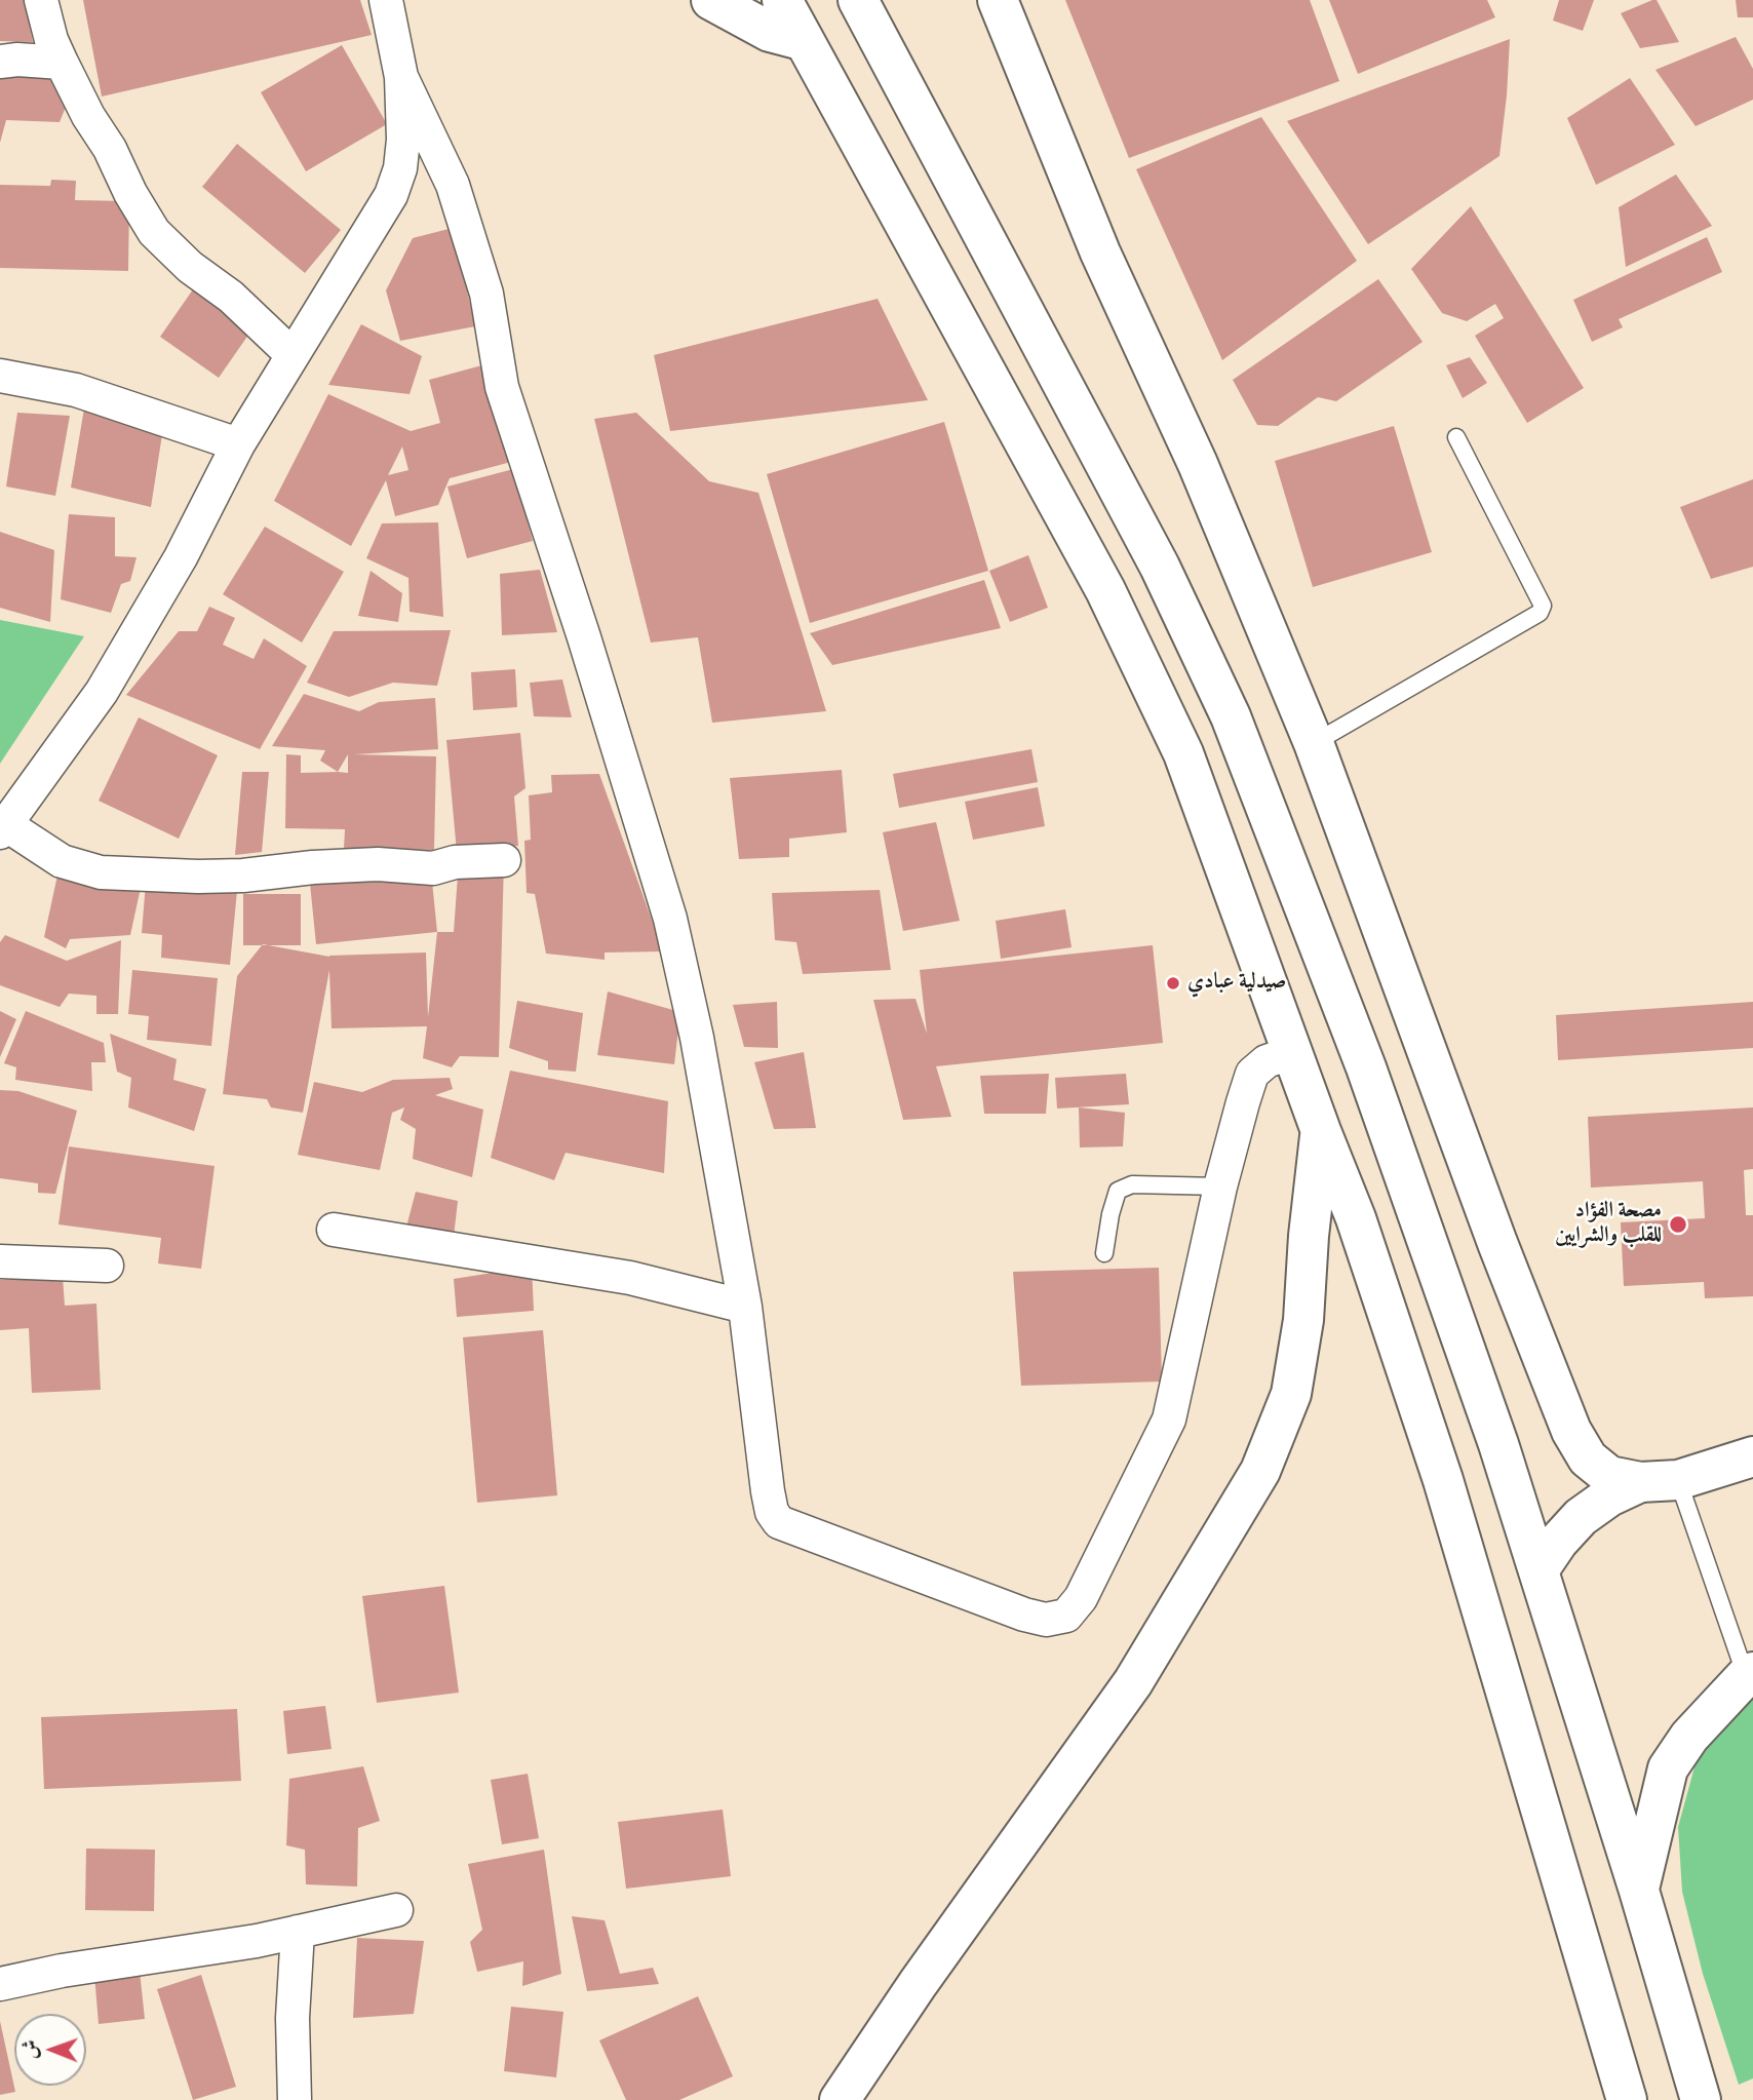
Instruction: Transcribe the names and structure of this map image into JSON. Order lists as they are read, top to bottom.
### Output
{
  "places": ["صيدلية عبادي", "مصحة الفؤاد للقلب والشرايين"],
  "north": "left"
}
